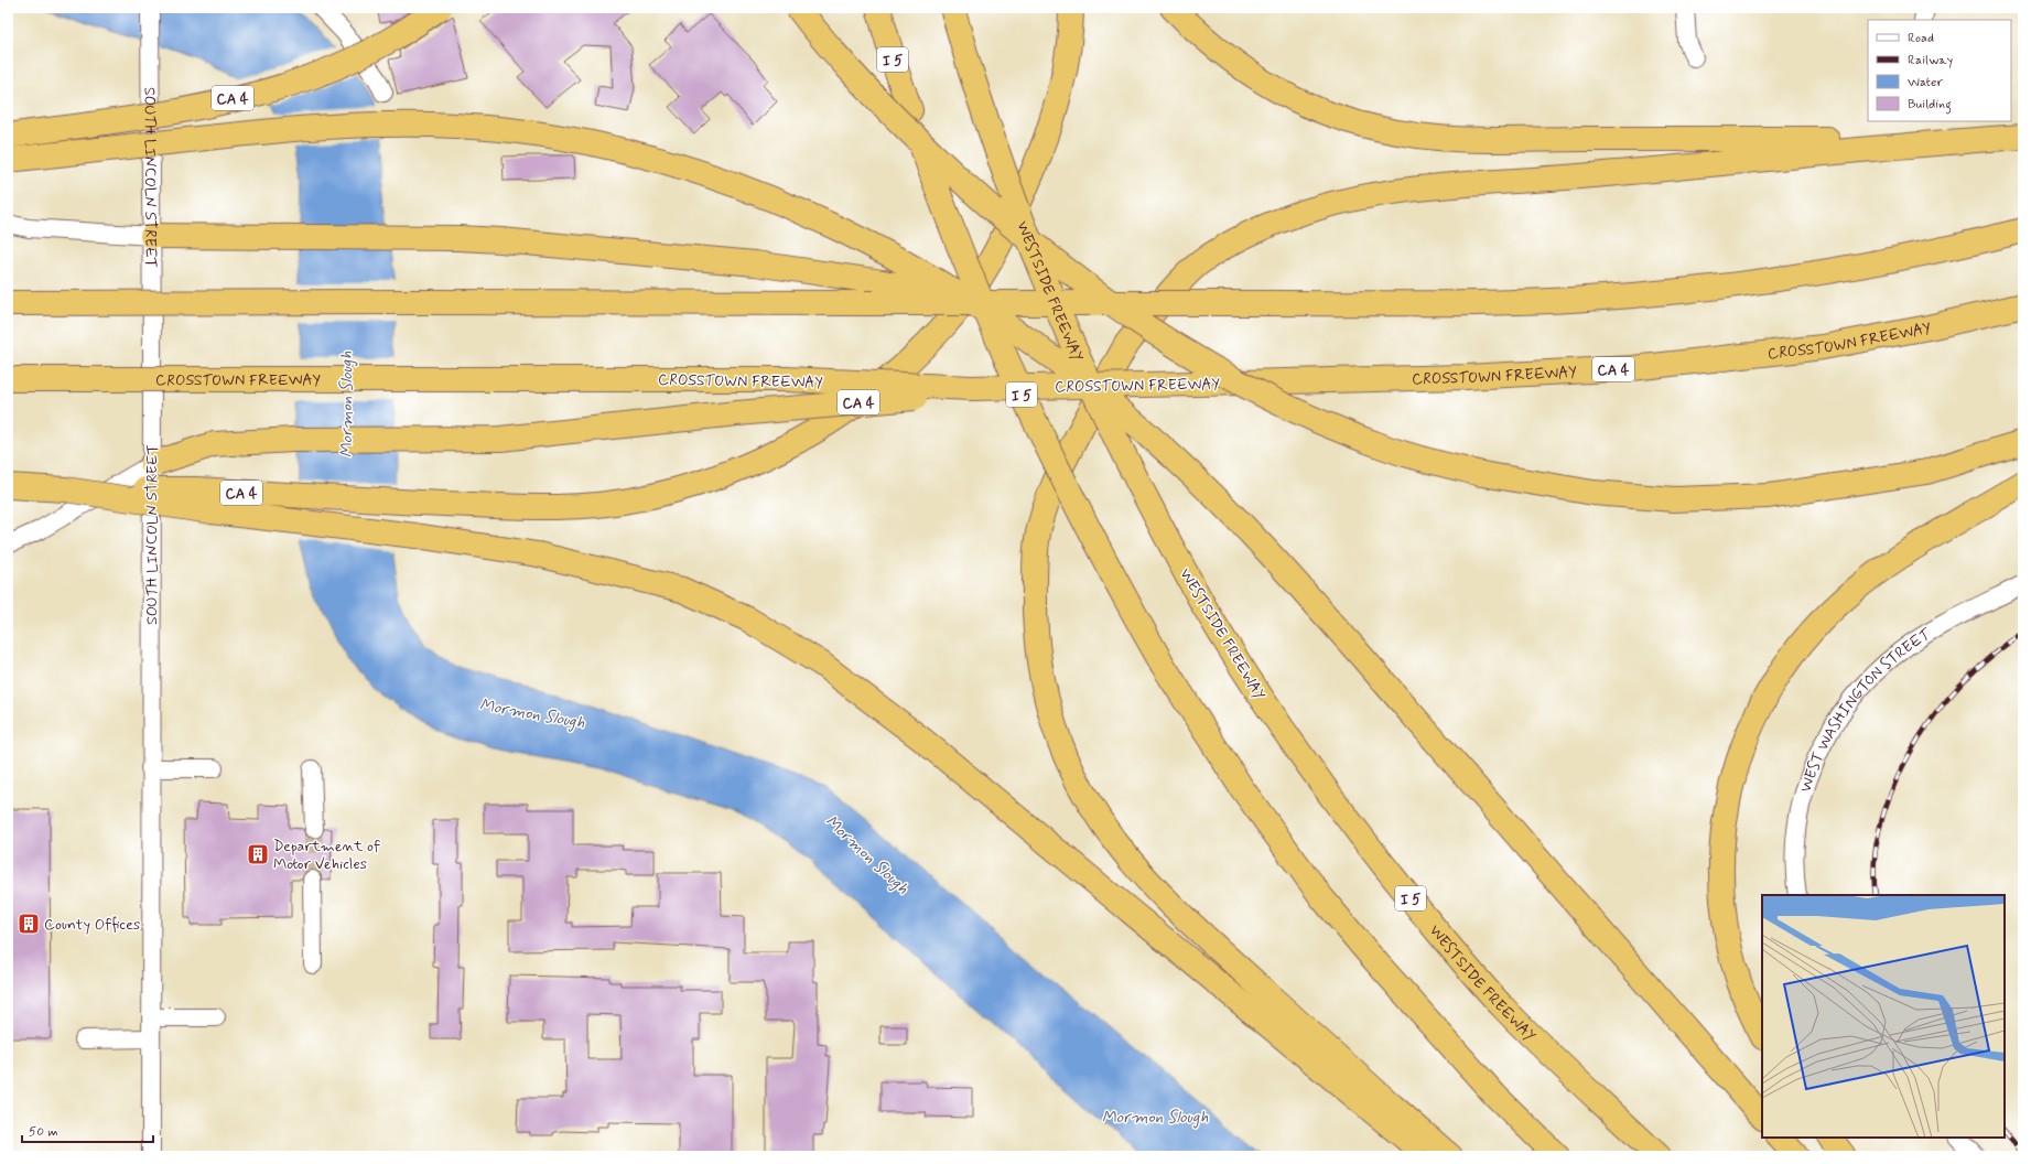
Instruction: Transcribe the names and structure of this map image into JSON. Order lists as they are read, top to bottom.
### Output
{
  "streets": {
    "highway": [
      "I 5",
      "CA 4",
      "WESTSIDE FREEWAY",
      "CROSSTOWN FREEWAY"
    ],
    "street": ["SOUTH LINCOLN STREET", "WEST WASHINGTON STREET"]
  },
  "water": ["Mormon Slough"],
  "places": {
    "building": ["Department of Motor Vehicles", "County Offices"]
  },
  "legend": [
    "Road",
    "Railway",
    "Water",
    "Building"
  ],
  "scale_bar": "50 m"
}
